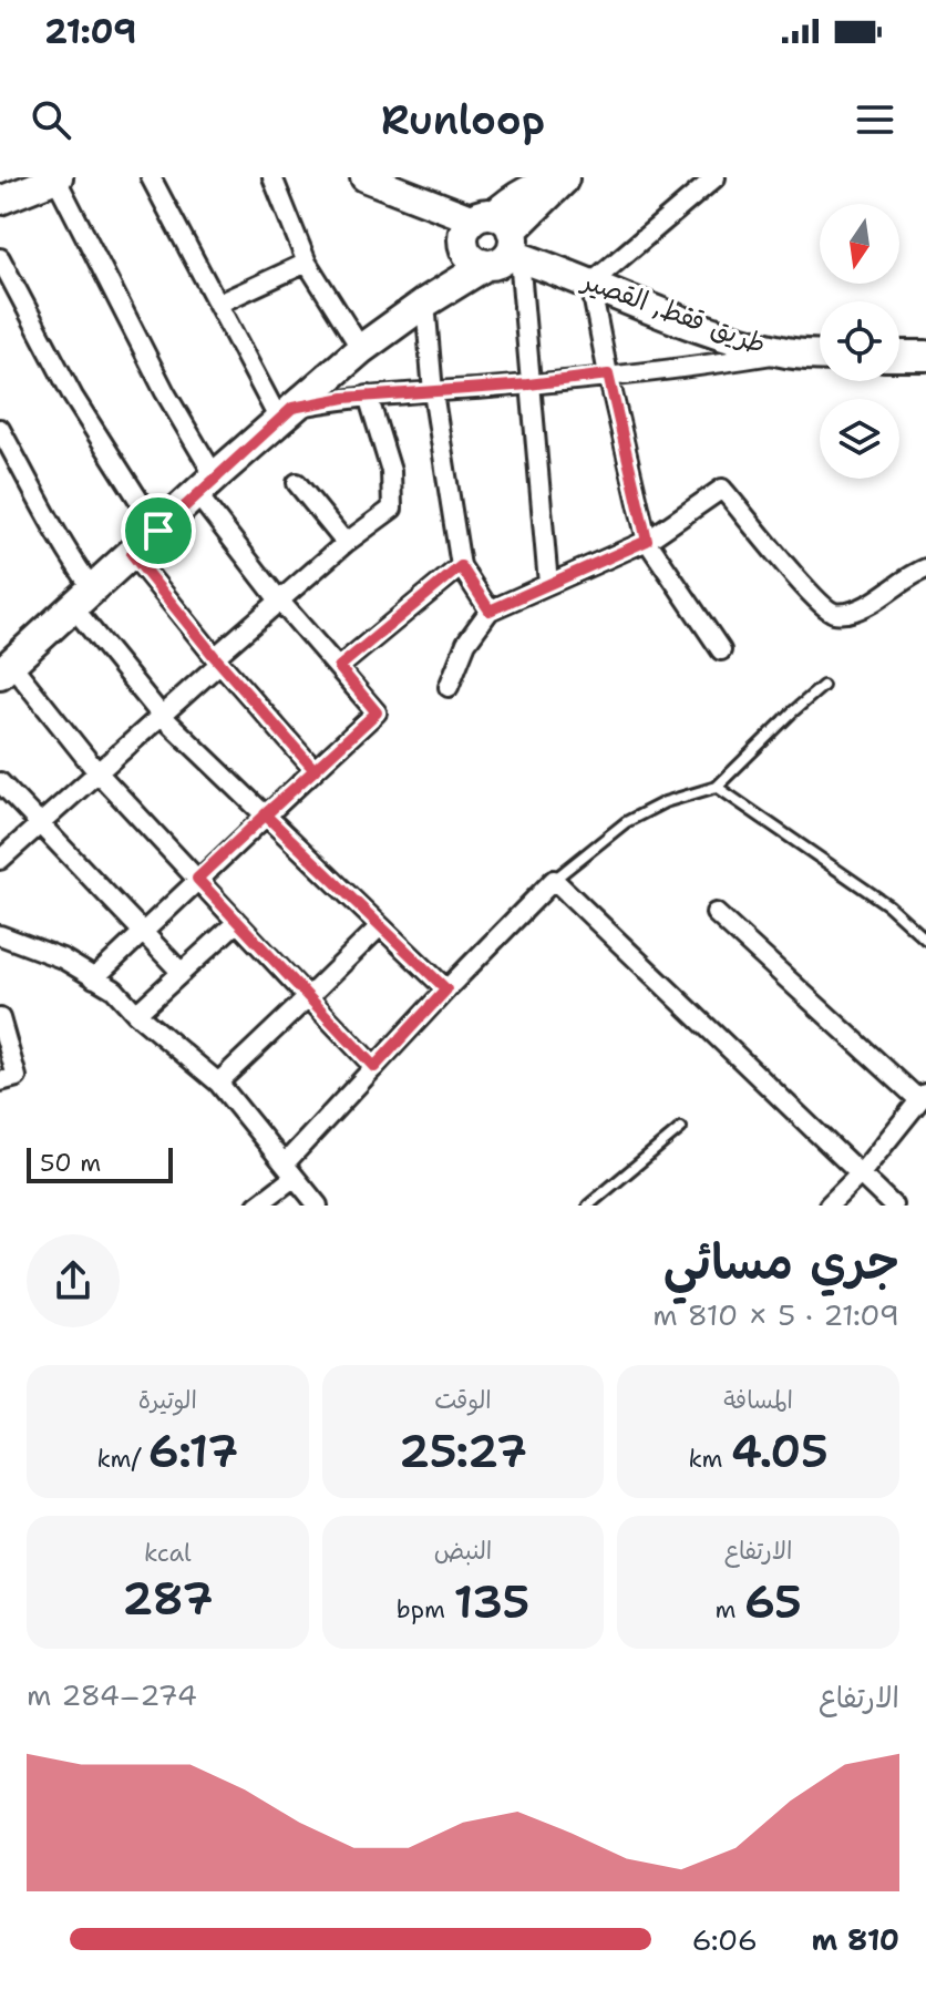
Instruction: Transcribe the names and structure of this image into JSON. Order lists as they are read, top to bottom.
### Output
{
  "streets": {
    "main road": ["طريق قفط, القصير"]
  },
  "scale_bar": "50 m",
  "north": "bottom",
  "page": {
    "status": "21:09",
    "header": "Runloop",
    "scale": "50 m",
    "heading": ["جري مسائي", "21:09 · 5 × 810 m"],
    "stats": [
      ["المسافة", "4.05 km"],
      ["الوقت", "25:27"],
      ["الوتيرة", "6:17 /km"],
      ["الارتفاع", "65 m"],
      ["النبض", "135 bpm"],
      ["kcal", "287"]
    ],
    "chart": ["الارتفاع", "274–284 m"],
    "list": [
      {
        "name": "810 m",
        "note": "6:06"
      }
    ]
  }
}
